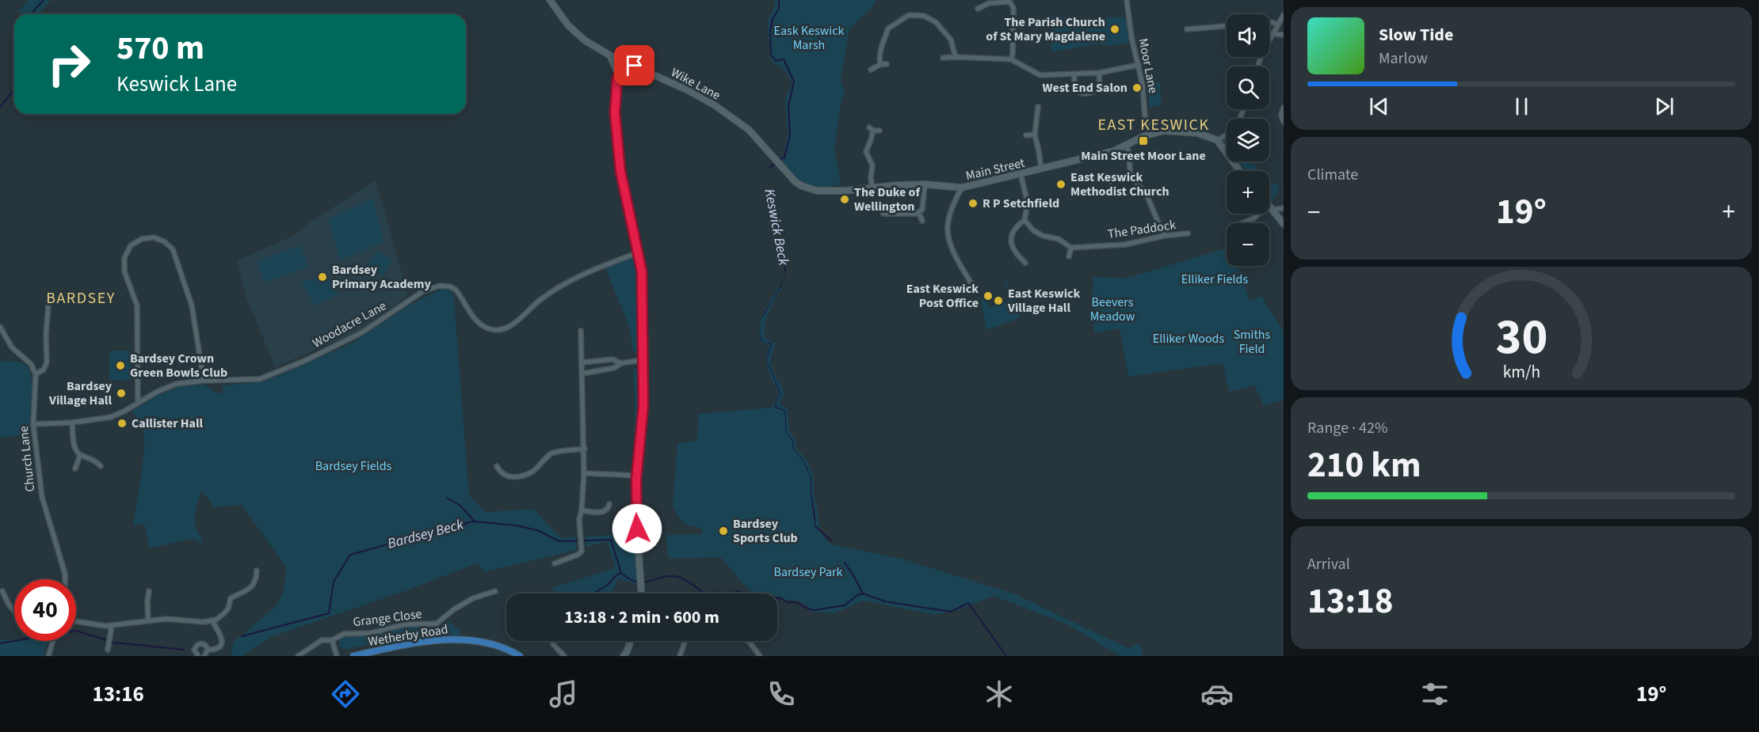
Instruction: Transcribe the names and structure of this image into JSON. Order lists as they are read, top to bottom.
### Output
{
  "streets": {
    "main road": ["Wetherby Road"],
    "street": [
      "Moor Lane",
      "Wike Lane",
      "Main Street",
      "The Paddock",
      "Woodacre Lane",
      "Church Lane",
      "Grange Close"
    ]
  },
  "crossings": [
    ["Moor Lane", "Main Street"],
    ["Wike Lane", "Main Street"],
    ["Woodacre Lane", "Church Lane"]
  ],
  "districts": ["EAST KESWICK", "BARDSEY"],
  "water": ["Keswick Beck", "Bardsey Beck"],
  "parks": [
    "Eask Keswick Marsh",
    "Elliker Fields",
    "Beevers Meadow",
    "Smiths Field",
    "Elliker Woods",
    "Bardsey Fields",
    "Bardsey Park"
  ],
  "places": {
    "other": [
      "The Parish Church of St Mary Magdalene",
      "West End Salon",
      "East Keswick Methodist Church",
      "The Duke of Wellington",
      "R P Setchfield",
      "Bardsey Primary Academy",
      "East Keswick Post Office",
      "East Keswick Village Hall",
      "Bardsey Crown Green Bowls Club",
      "Bardsey Village Hall",
      "Callister Hall",
      "Bardsey Sports Club"
    ],
    "transit": ["Main Street Moor Lane"]
  },
  "page": {
    "map_buttons": ["+", "−"],
    "turn": ["570 m", "Keswick Lane"],
    "song": ["Slow Tide", "Marlow"],
    "tile": [
      "Climate",
      ["Range · 42%", "210 km"],
      ["Arrival", "13:18"]
    ],
    "heat": ["−", "19°", "+"],
    "limit": "40",
    "trip": "13:18 · 2 min · 600 m",
    "tabs": ["13:16", "19°"],
    "gauge": ["30", "km/h"]
  }
}
